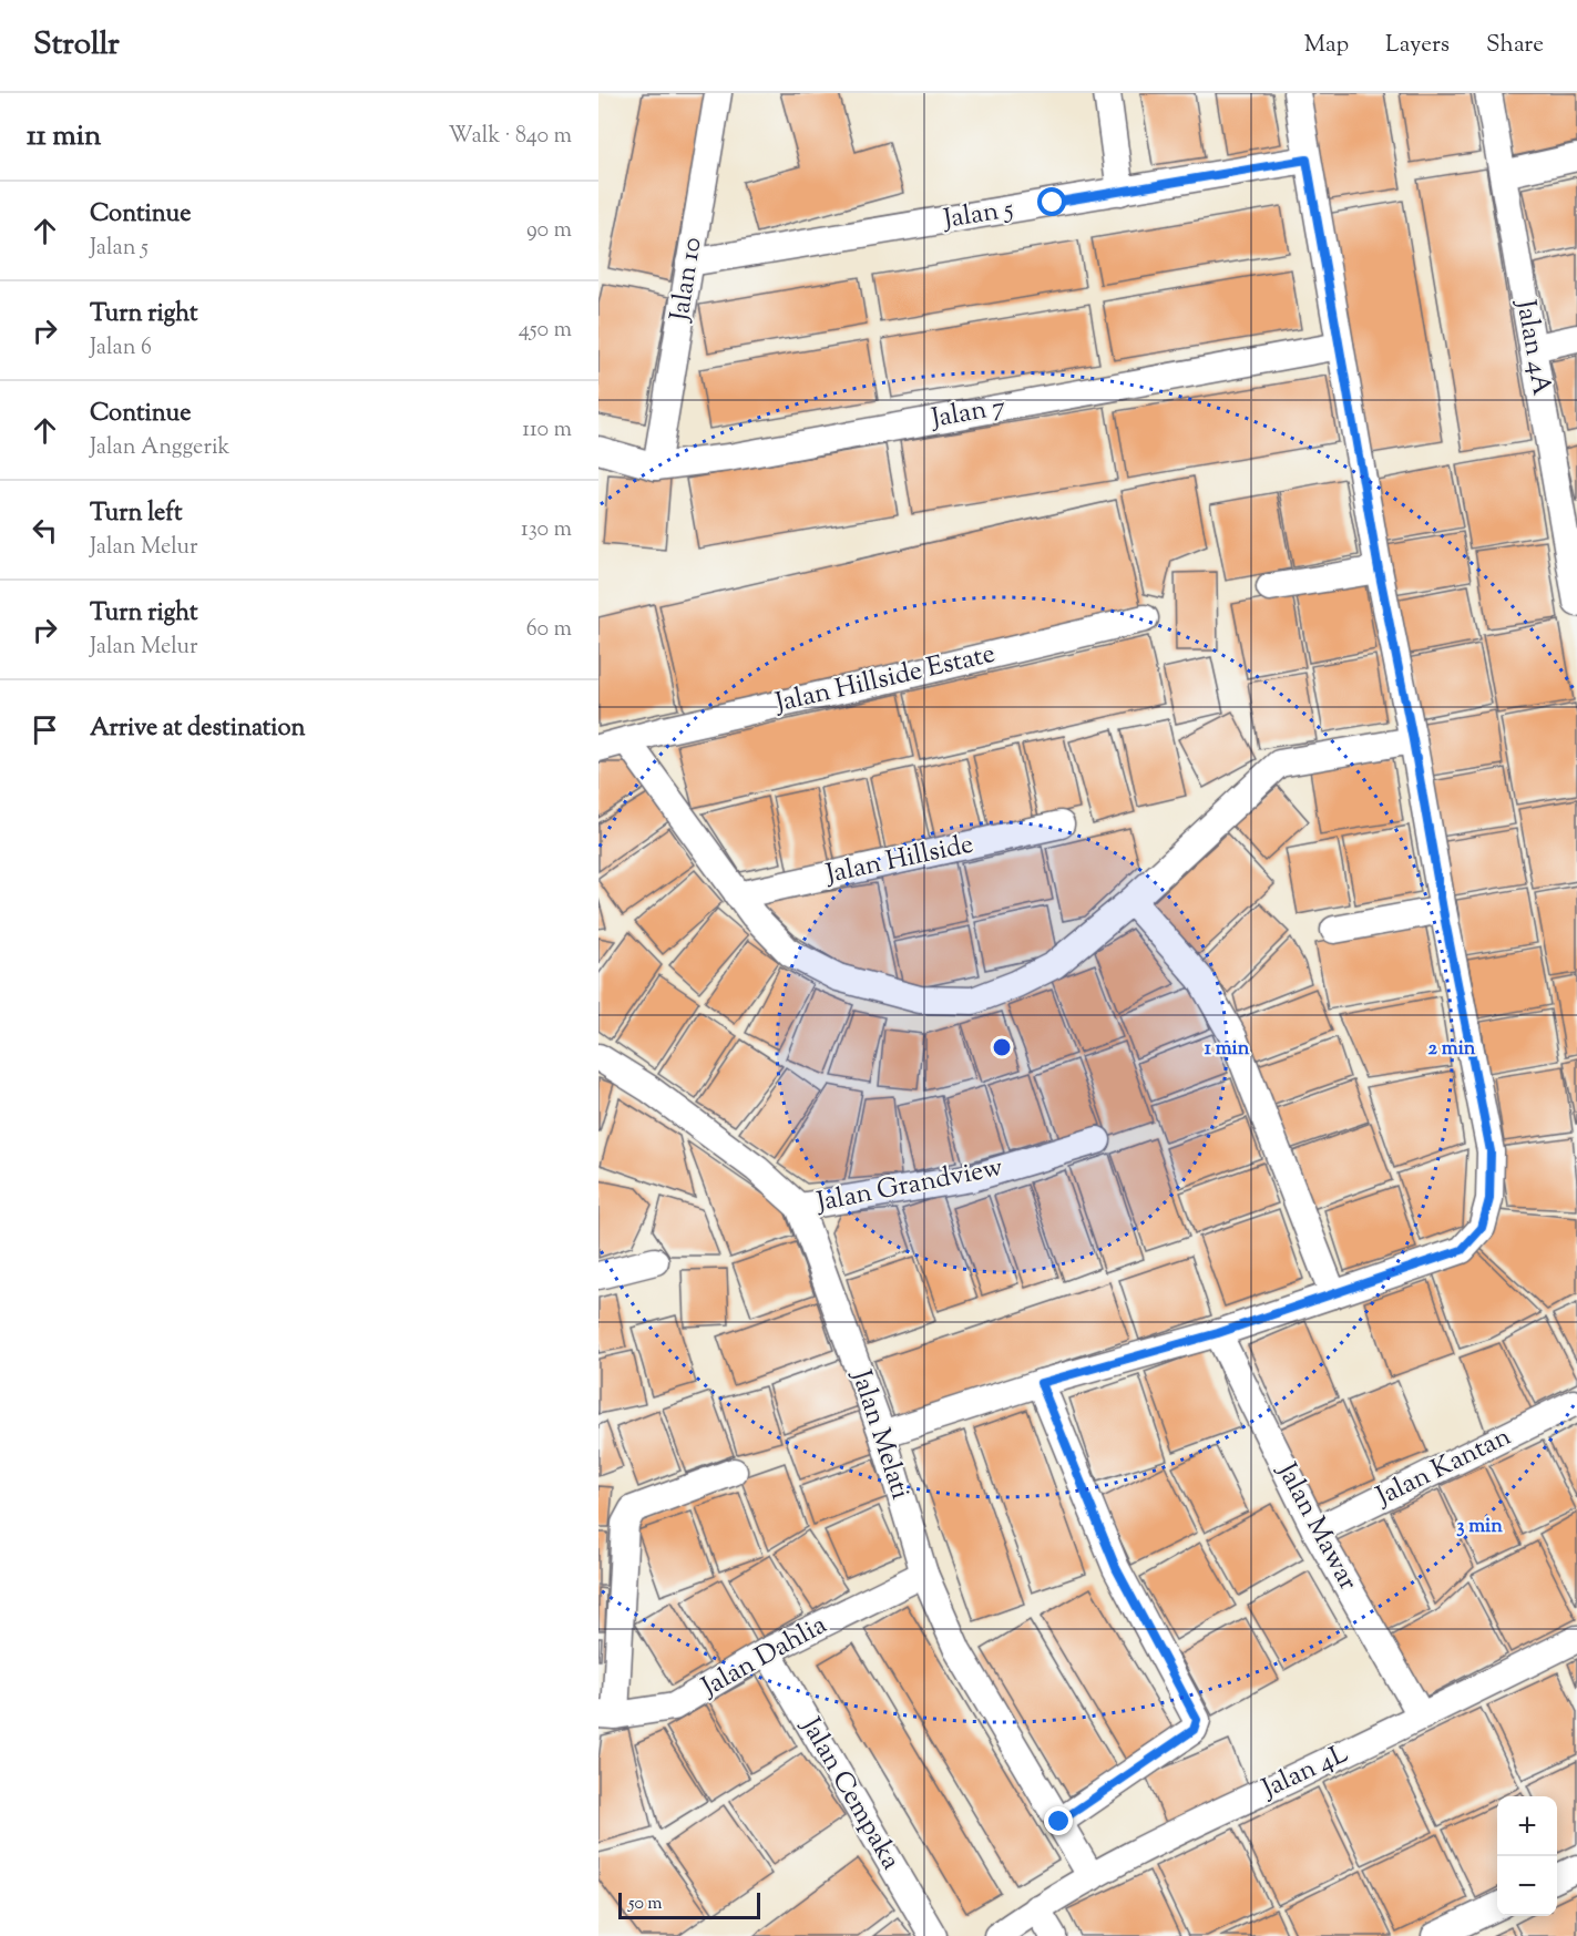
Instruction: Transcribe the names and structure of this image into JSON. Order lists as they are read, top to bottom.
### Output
{
  "streets": {
    "street": [
      "Jalan 5",
      "Jalan 10",
      "Jalan 4A",
      "Jalan 7",
      "Jalan Hillside Estate",
      "Jalan Hillside",
      "Jalan Grandview",
      "Jalan Melati",
      "Jalan Kantan",
      "Jalan Mawar",
      "Jalan Dahlia",
      "Jalan 4L",
      "Jalan Cempaka"
    ]
  },
  "crossings": [
    ["Jalan 5", "Jalan 10"],
    ["Jalan 10", "Jalan 7"],
    ["Jalan Grandview", "Jalan Melati"],
    ["Jalan Melati", "Jalan Dahlia"],
    ["Jalan Melati", "Jalan 4L"],
    ["Jalan Kantan", "Jalan Mawar"],
    ["Jalan Mawar", "Jalan 4L"],
    ["Jalan Dahlia", "Jalan Cempaka"]
  ],
  "scale_bar": "50 m",
  "page": {
    "header": "Strollr",
    "nav": ["Map", "Layers", "Share"],
    "heading": ["11 min", "Walk · 840 m"],
    "list": [
      ["Continue", "Jalan 5", "90 m"],
      ["Turn right", "Jalan 6", "450 m"],
      ["Continue", "Jalan Anggerik", "110 m"],
      ["Turn left", "Jalan Melur", "130 m"],
      ["Turn right", "Jalan Melur", "60 m"],
      "Arrive at destination"
    ],
    "map_buttons": ["+", "−"],
    "scale": "50 m"
  },
  "rings": ["1 min", "2 min", "3 min"]
}
